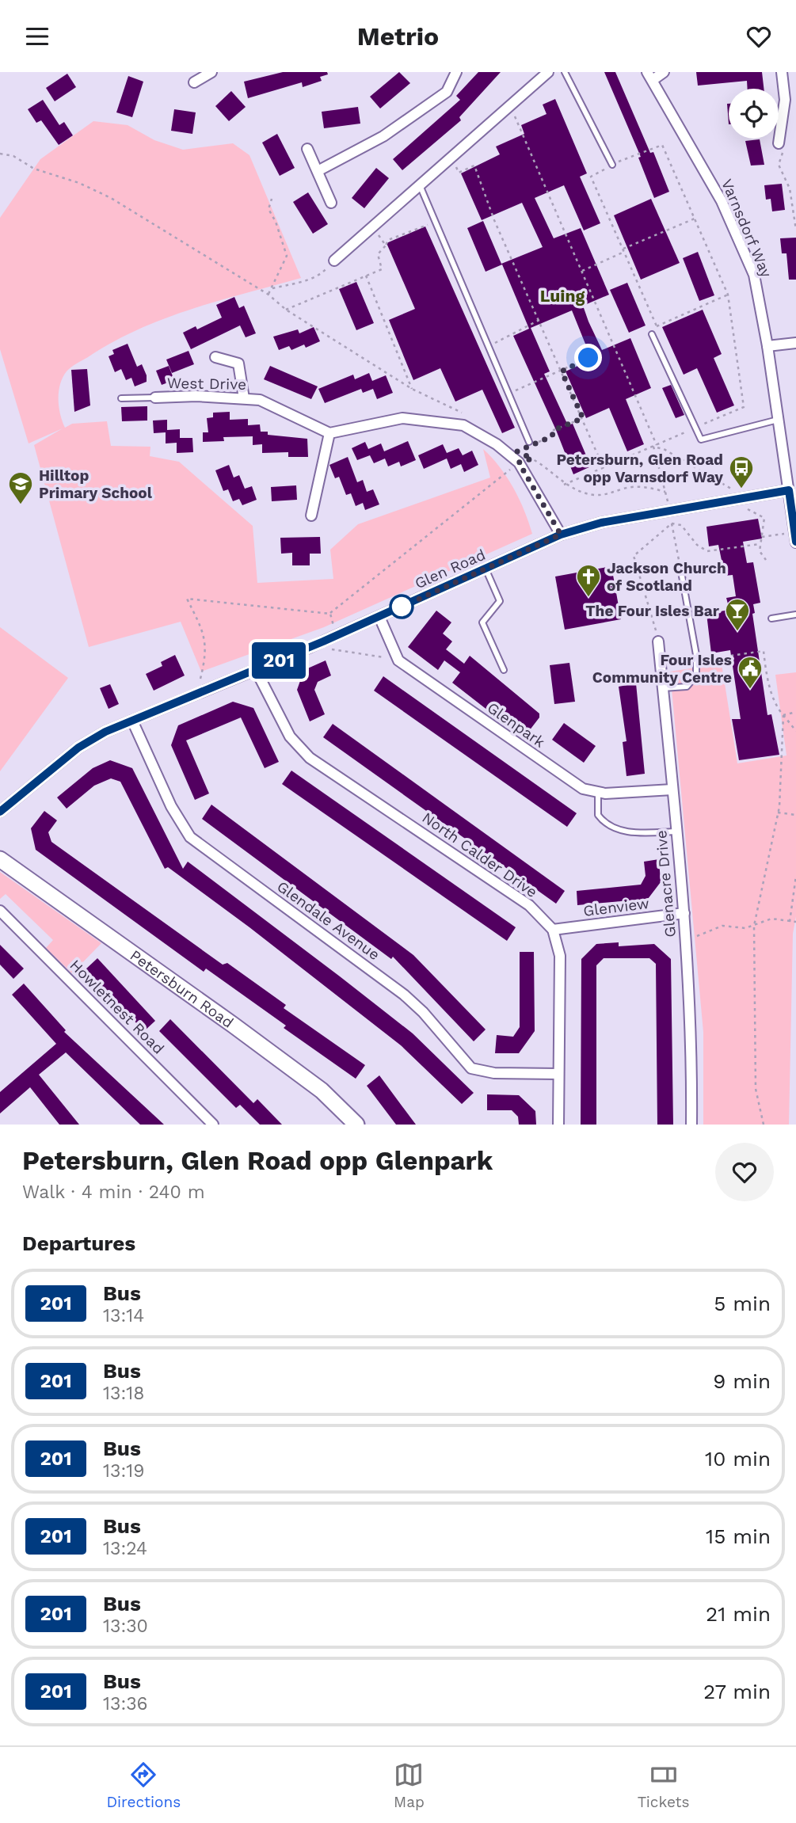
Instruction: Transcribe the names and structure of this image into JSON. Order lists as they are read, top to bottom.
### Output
{
  "streets": {
    "main road": ["Petersburn Road"],
    "street": [
      "Varnsdorf Way",
      "West Drive",
      "Glen Road",
      "Glenpark",
      "North Calder Drive",
      "Glenacre Drive",
      "Glenview",
      "Glendale Avenue",
      "Howletnest Road"
    ]
  },
  "crossings": [
    ["Varnsdorf Way", "Glen Road"],
    ["Glen Road", "North Calder Drive"],
    ["Glen Road", "Glendale Avenue"],
    ["Glenpark", "Glenacre Drive"],
    ["North Calder Drive", "Glenview"],
    ["North Calder Drive", "Glendale Avenue"],
    ["Glenacre Drive", "Glenview"]
  ],
  "districts": ["Luing"],
  "places": {
    "bus stop": ["Petersburn, Glen Road opp Varnsdorf Way"],
    "school or university": ["Hilltop Primary School"],
    "church": ["Jackson Church of Scotland"],
    "bar": ["The Four Isles Bar"],
    "public building": ["Four Isles Community Centre"]
  },
  "lines": ["bus line 201"],
  "page": {
    "header": "Metrio",
    "on_map": "201",
    "heading": [
      ["Petersburn, Glen Road opp Glenpark", "Walk · 4 min · 240 m"],
      "Departures"
    ],
    "list": [
      {
        "mark": "201",
        "name": "Bus",
        "note": "13:14",
        "value": "5 min"
      },
      {
        "mark": "201",
        "name": "Bus",
        "note": "13:18",
        "value": "9 min"
      },
      {
        "mark": "201",
        "name": "Bus",
        "note": "13:19",
        "value": "10 min"
      },
      {
        "mark": "201",
        "name": "Bus",
        "note": "13:24",
        "value": "15 min"
      },
      {
        "mark": "201",
        "name": "Bus",
        "note": "13:30",
        "value": "21 min"
      },
      {
        "mark": "201",
        "name": "Bus",
        "note": "13:36",
        "value": "27 min"
      }
    ],
    "tabs": ["Directions", "Map", "Tickets"]
  }
}
